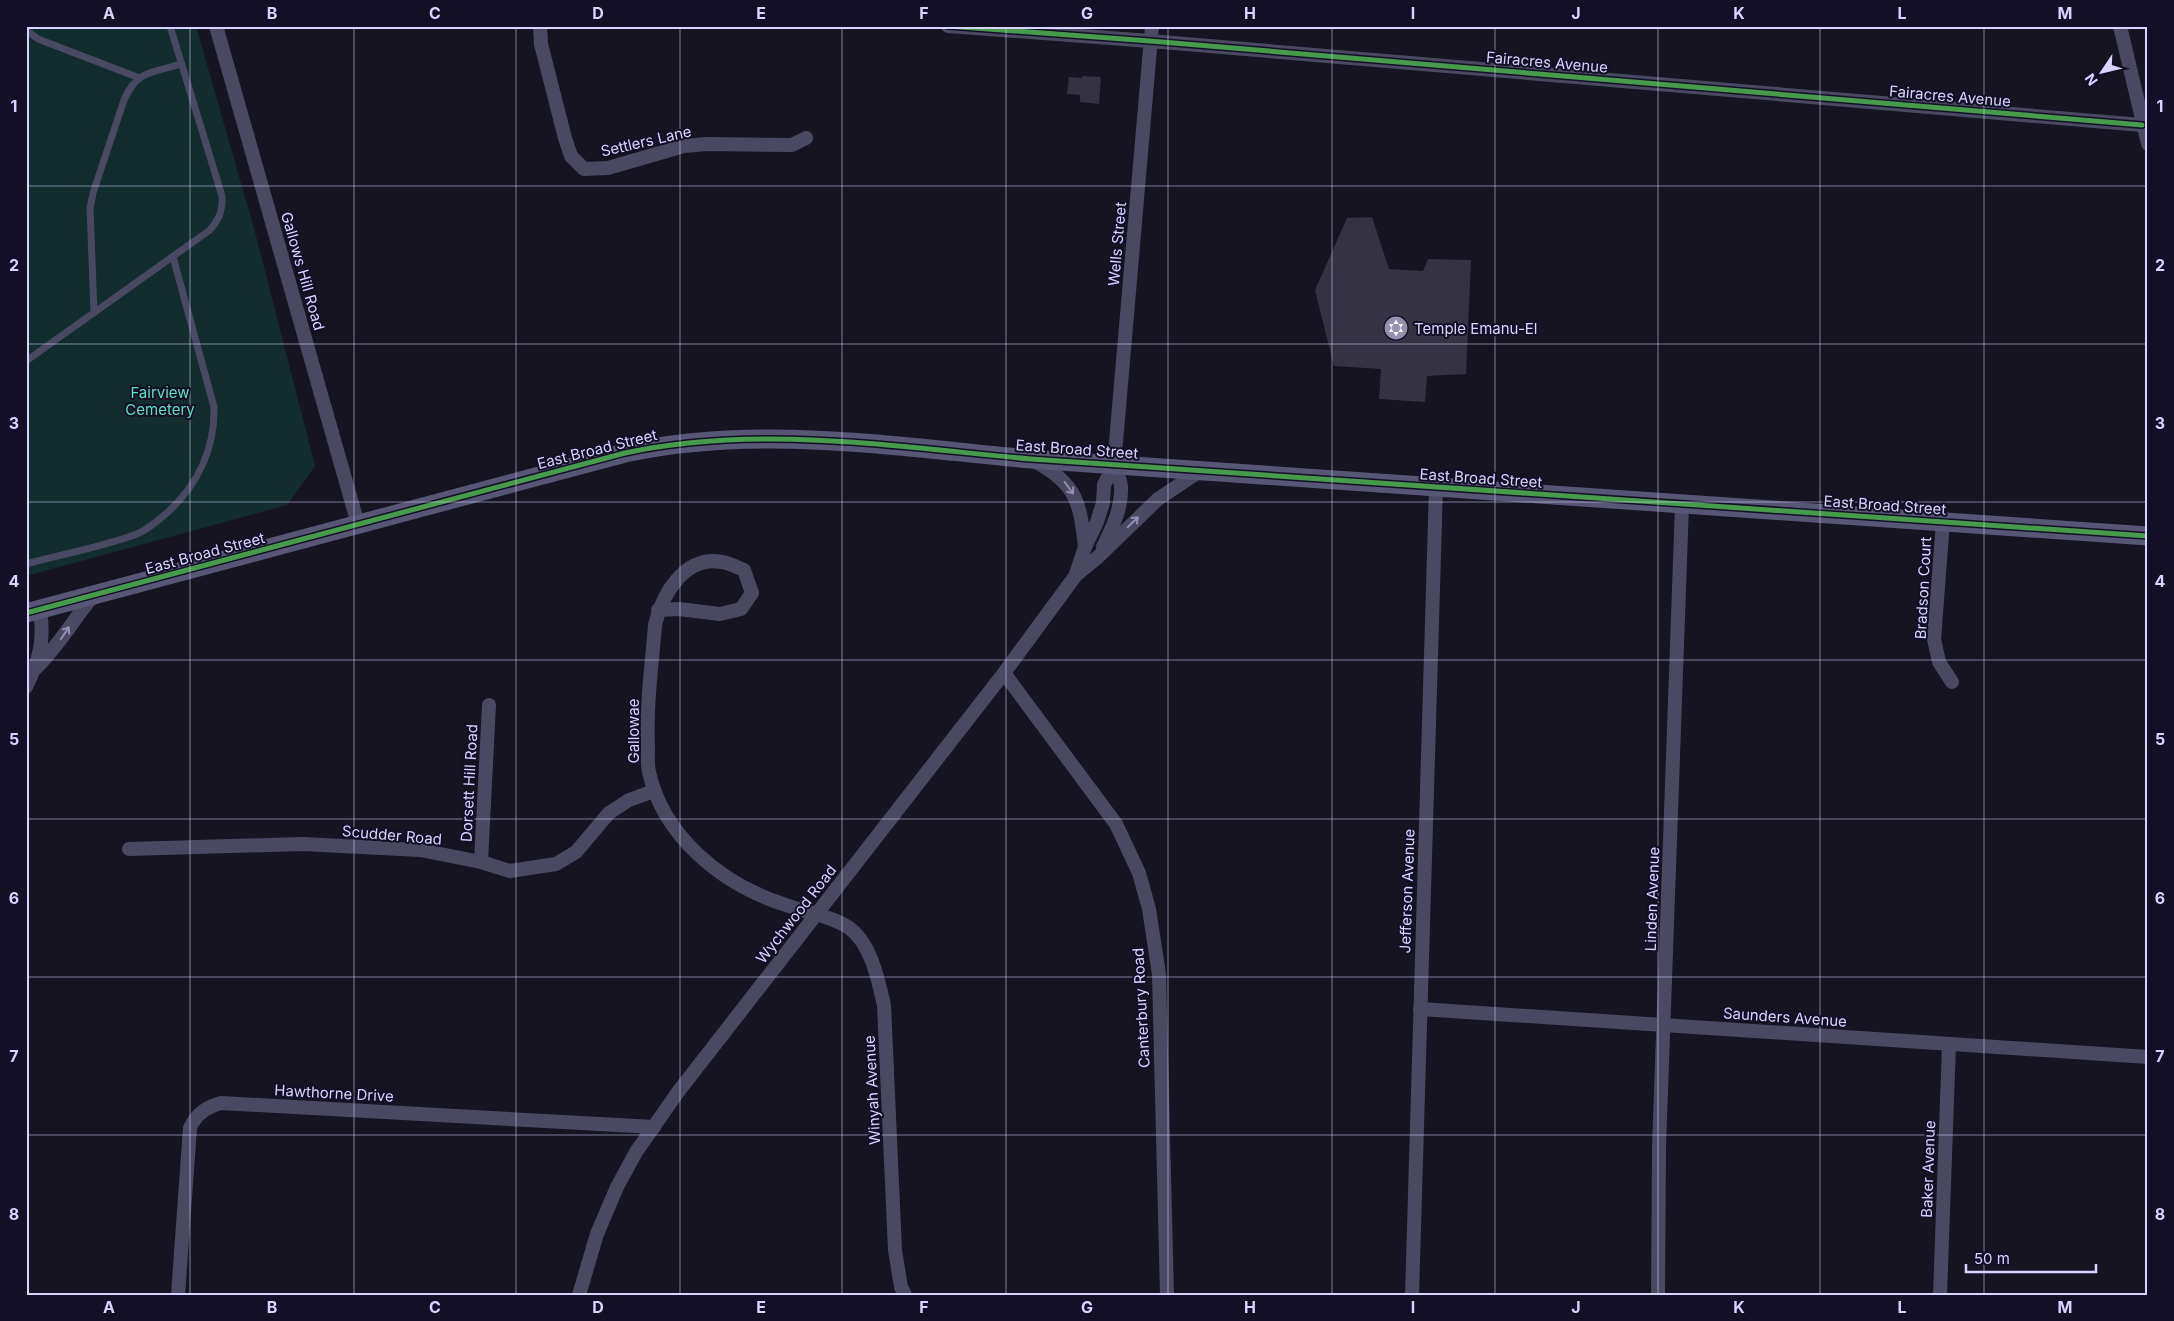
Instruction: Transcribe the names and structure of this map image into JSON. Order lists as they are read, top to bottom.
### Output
{
  "streets": {
    "street": [
      "Fairacres Avenue",
      "Settlers Lane",
      "Wells Street",
      "Gallows Hill Road",
      "East Broad Street",
      "Bradson Court",
      "Gallowae",
      "Dorsett Hill Road",
      "Scudder Road",
      "Jefferson Avenue",
      "Linden Avenue",
      "Wychwood Road",
      "Canterbury Road",
      "Saunders Avenue",
      "Winyah Avenue",
      "Hawthorne Drive",
      "Baker Avenue"
    ]
  },
  "crossings": [
    ["Fairacres Avenue", "Wells Street"],
    ["Wells Street", "East Broad Street"],
    ["Wells Street", "Wychwood Road"],
    ["Gallows Hill Road", "East Broad Street"],
    ["East Broad Street", "Bradson Court"],
    ["East Broad Street", "Jefferson Avenue"],
    ["East Broad Street", "Linden Avenue"],
    ["East Broad Street", "Wychwood Road"],
    ["Gallowae", "Scudder Road"],
    ["Gallowae", "Wychwood Road"],
    ["Gallowae", "Winyah Avenue"],
    ["Dorsett Hill Road", "Scudder Road"],
    ["Jefferson Avenue", "Saunders Avenue"],
    ["Linden Avenue", "Saunders Avenue"],
    ["Wychwood Road", "Canterbury Road"],
    ["Wychwood Road", "Winyah Avenue"],
    ["Wychwood Road", "Hawthorne Drive"],
    ["Saunders Avenue", "Baker Avenue"]
  ],
  "parks": ["Fairview Cemetery"],
  "places": {
    "synagogue": ["Temple Emanu-El"]
  },
  "scale_bar": "50 m",
  "north": "bottom left",
  "grid": {
    "columns": [
      "A",
      "B",
      "C",
      "D",
      "E",
      "F",
      "G",
      "H",
      "I",
      "J",
      "K",
      "L",
      "M"
    ],
    "rows": [
      "1",
      "2",
      "3",
      "4",
      "5",
      "6",
      "7",
      "8"
    ]
  }
}
